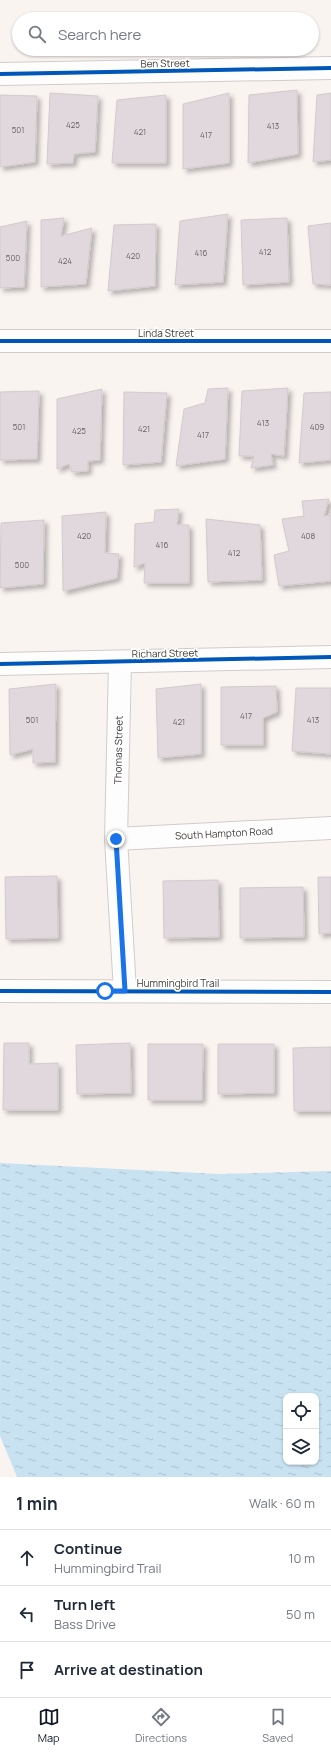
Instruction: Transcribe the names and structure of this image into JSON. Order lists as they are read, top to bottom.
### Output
{
  "streets": {
    "street": [
      "Ben Street",
      "Linda Street",
      "Richard Street",
      "Thomas Street",
      "South Hampton Road",
      "Hummingbird Trail"
    ]
  },
  "crossings": [
    ["Richard Street", "Thomas Street"],
    ["Thomas Street", "South Hampton Road"],
    ["Thomas Street", "Hummingbird Trail"]
  ],
  "house_numbers": [
    "425",
    "413",
    "501",
    "421",
    "417",
    "412",
    "416",
    "420",
    "500",
    "424",
    "413",
    "501",
    "409",
    "421",
    "425",
    "417",
    "420",
    "408",
    "416",
    "412",
    "500",
    "417",
    "501",
    "413",
    "421"
  ],
  "page": {
    "search": "Search here",
    "heading": ["1 min", "Walk · 60 m"],
    "list": [
      ["Continue", "Hummingbird Trail", "10 m"],
      ["Turn left", "Bass Drive", "50 m"],
      "Arrive at destination"
    ],
    "nav": ["Map", "Directions", "Saved"]
  }
}
